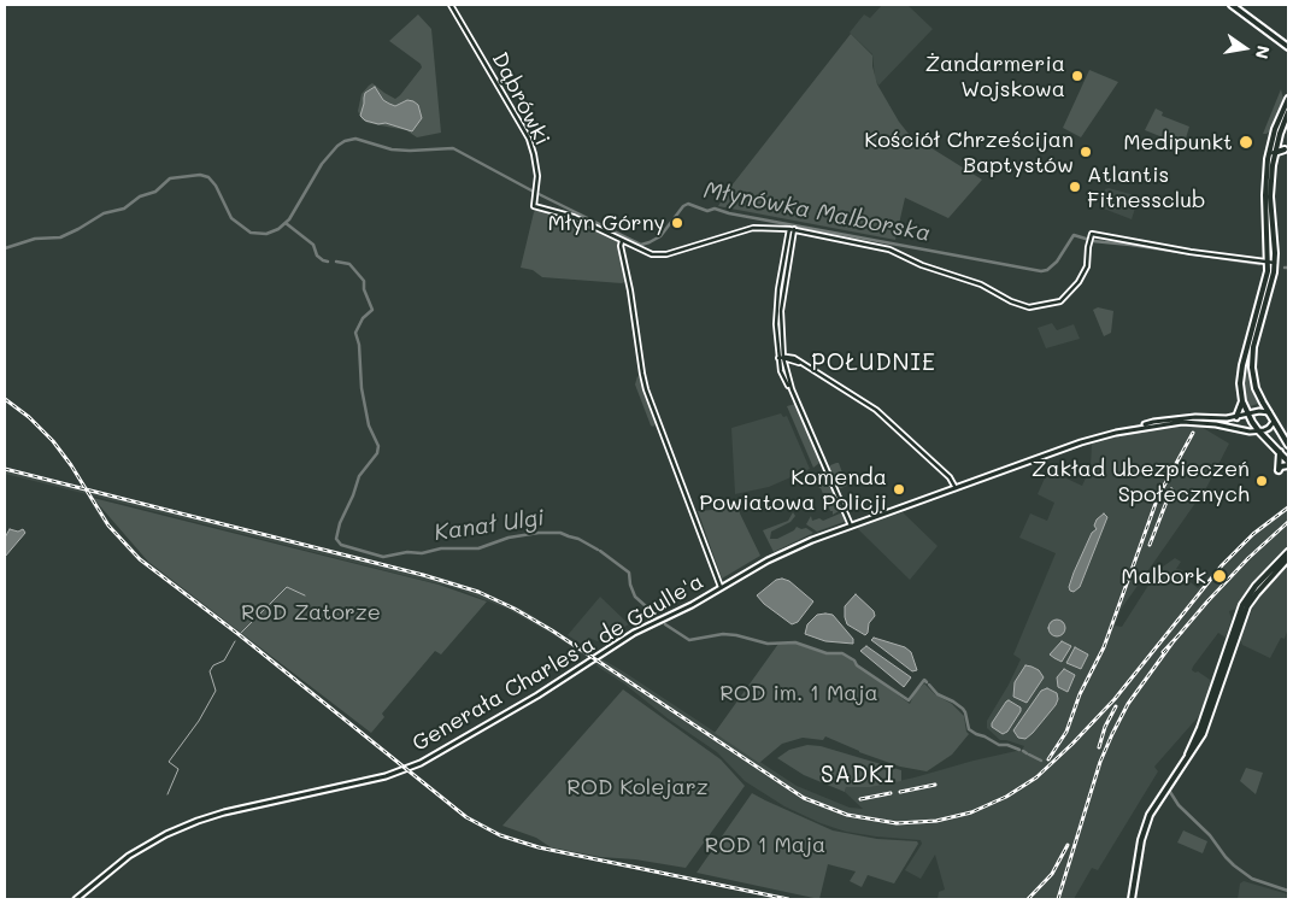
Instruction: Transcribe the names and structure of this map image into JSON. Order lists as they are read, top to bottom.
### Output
{
  "streets": {
    "main road": ["Generała Charles'a de Gaulle'a"],
    "street": ["Dąbrówki"]
  },
  "districts": ["POŁUDNIE", "SADKI"],
  "water": ["Młynówka Malborska", "Kanał Ulgi"],
  "parks": [
    "ROD Zatorze",
    "ROD im. 1 Maja",
    "ROD Kolejarz",
    "ROD 1 Maja"
  ],
  "places": [
    "Żandarmeria Wojskowa",
    "Medipunkt",
    "Kościół Chrześcijan Baptystów",
    "Atlantis Fitnessclub",
    "Młyn Górny",
    "Zakład Ubezpieczeń Społecznych",
    "Komenda Powiatowa Policji",
    "Malbork"
  ],
  "north": "right"
}
